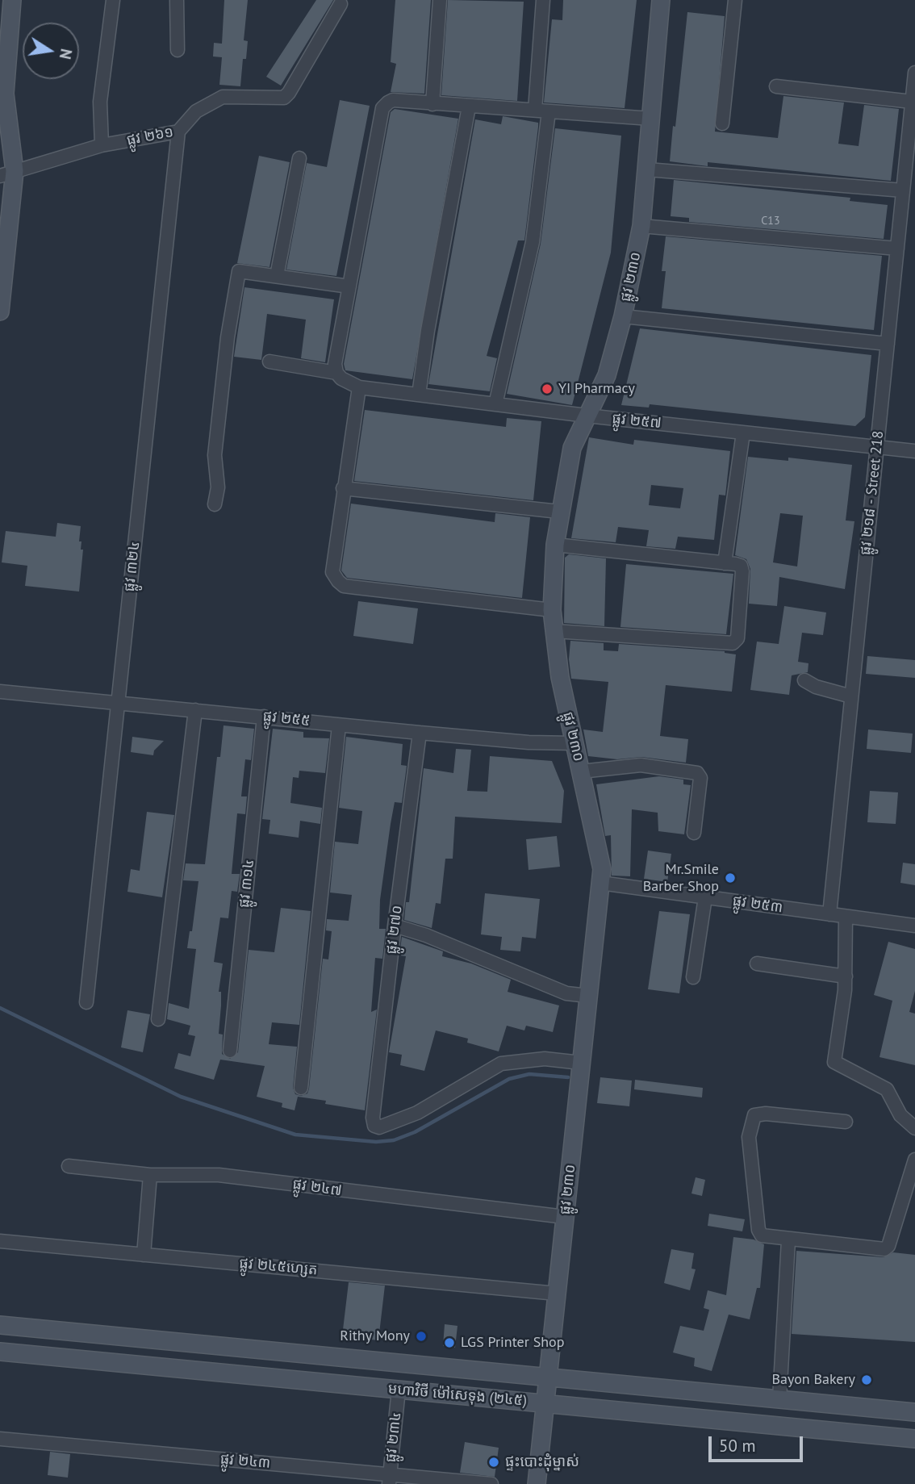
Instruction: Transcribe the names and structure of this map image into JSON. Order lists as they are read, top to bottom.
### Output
{
  "streets": {
    "street": [
      "ផ្លូវ ២៦១",
      "ផ្លូវ ២៣០",
      "ផ្លូវ ២៥៧",
      "ផ្លូវ ២១៨ - Street 218",
      "ផ្លូវ ៣២៤",
      "ផ្លូវ ២៥៥",
      "ផ្លូវ ៣១៤",
      "ផ្លូវ ២៥៣",
      "ផ្លូវ ២៧០",
      "ផ្លូវ ២៤៧",
      "ផ្លូវ ២៤៥ហ្សេត",
      "មហាវិថី ម៉ៅសេទុង (២៤៥)",
      "ផ្លូវ ២៣៤",
      "ផ្លូវ ២៤៣"
    ]
  },
  "crossings": [
    ["ផ្លូវ ២៦១", "ផ្លូវ ៣២៤"],
    ["ផ្លូវ ២៣០", "ផ្លូវ ២៥៧"],
    ["ផ្លូវ ២៣០", "ផ្លូវ ២៥៥"],
    ["ផ្លូវ ២៣០", "ផ្លូវ ២៥៣"],
    ["ផ្លូវ ២៣០", "ផ្លូវ ២៧០"],
    ["ផ្លូវ ២៣០", "ផ្លូវ ២៤៧"],
    ["ផ្លូវ ២៣០", "ផ្លូវ ២៤៥ហ្សេត"],
    ["ផ្លូវ ២៣០", "មហាវិថី ម៉ៅសេទុង (២៤៥)"],
    ["ផ្លូវ ២៥៧", "ផ្លូវ ២១៨ - Street 218"],
    ["ផ្លូវ ២១៨ - Street 218", "ផ្លូវ ២៥៣"],
    ["ផ្លូវ ៣២៤", "ផ្លូវ ២៥៥"],
    ["ផ្លូវ ២៥៥", "ផ្លូវ ៣១៤"],
    ["ផ្លូវ ២៥៥", "ផ្លូវ ២៧០"],
    ["មហាវិថី ម៉ៅសេទុង (២៤៥)", "ផ្លូវ ២៣៤"],
    ["ផ្លូវ ២៣៤", "ផ្លូវ ២៤៣"]
  ],
  "places": [
    "YI Pharmacy",
    "Mr.Smile Barber Shop",
    "Rithy Mony",
    "LGS Printer Shop",
    "Bayon Bakery",
    "ផ្ទះបោះដុំម្នាស់"
  ],
  "house_numbers": ["C13"],
  "scale_bar": "50 m",
  "north": "right"
}
